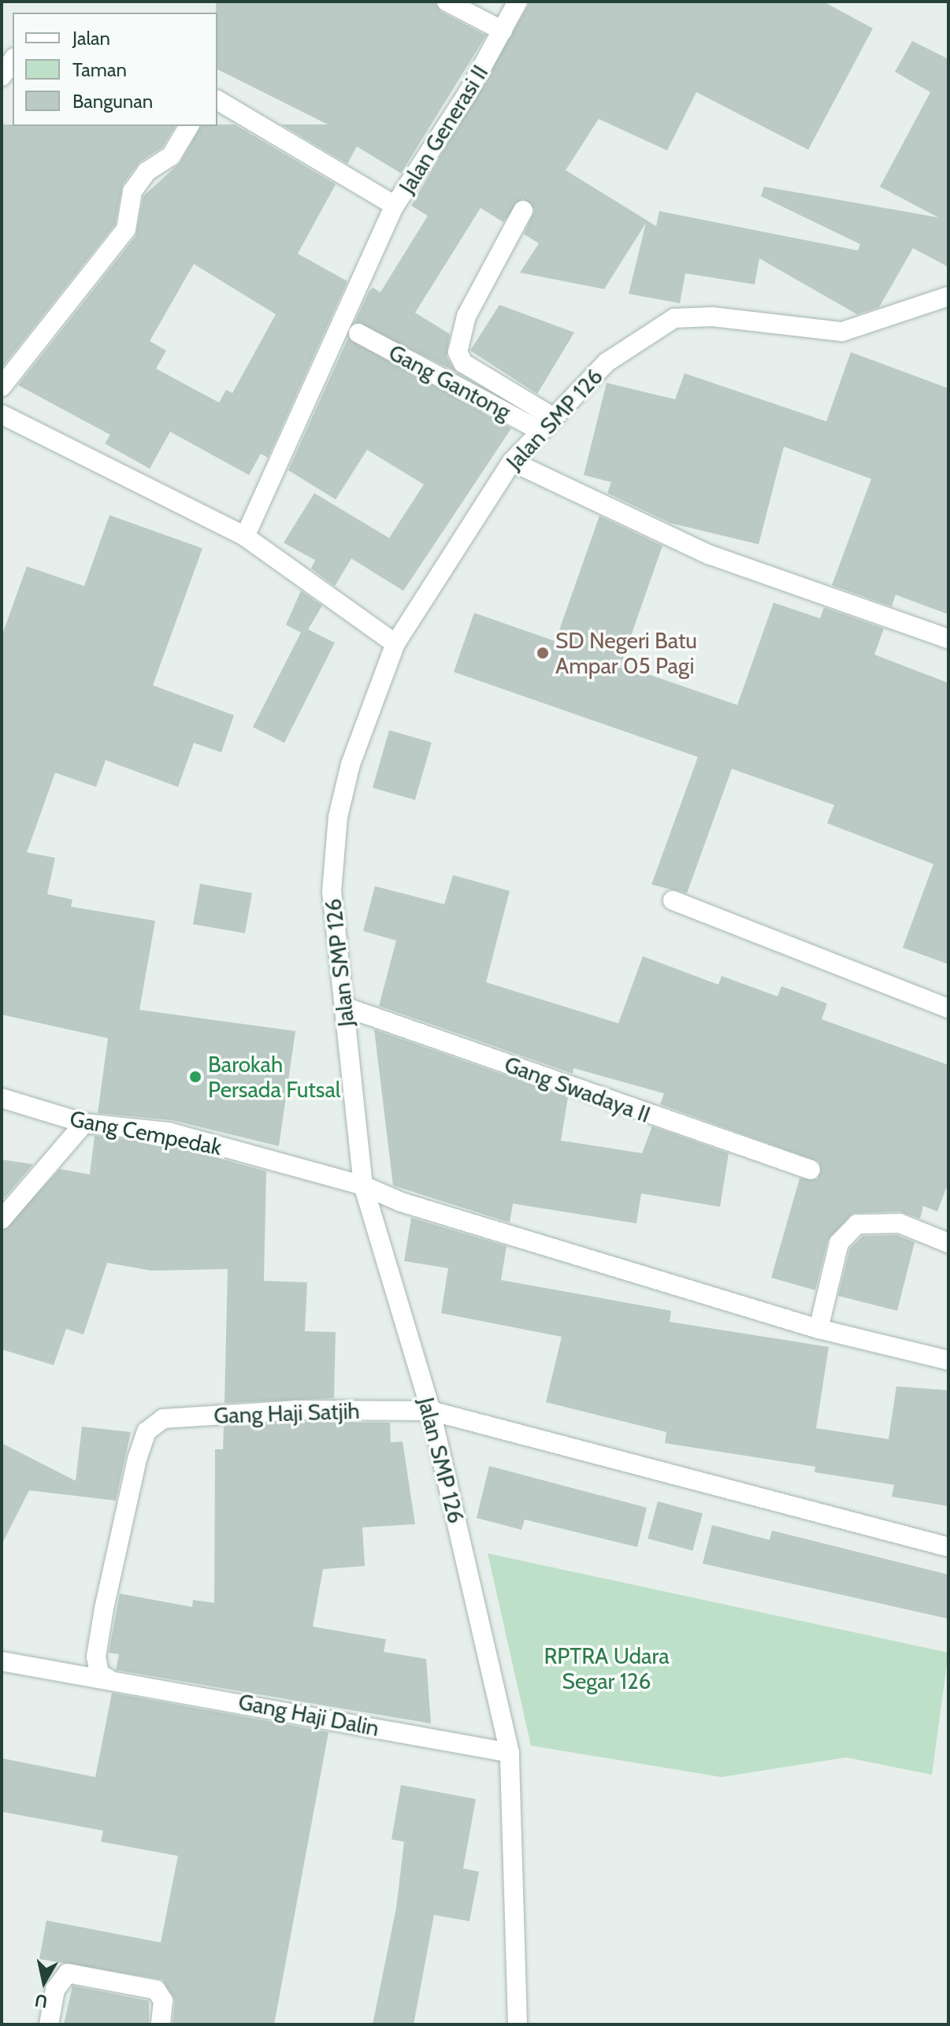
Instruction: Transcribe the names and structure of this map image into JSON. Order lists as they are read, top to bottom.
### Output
{
  "streets": {
    "street": [
      "Jalan Generasi II",
      "Gang Gantong",
      "Jalan SMP 126",
      "Gang Swadaya II",
      "Gang Cempedak",
      "Gang Haji Satjih",
      "Gang Haji Dalin"
    ]
  },
  "crossings": [
    ["Gang Gantong", "Jalan SMP 126"],
    ["Jalan SMP 126", "Gang Swadaya II"],
    ["Jalan SMP 126", "Gang Cempedak"],
    ["Jalan SMP 126", "Gang Haji Satjih"],
    ["Jalan SMP 126", "Gang Haji Dalin"],
    ["Gang Haji Satjih", "Gang Haji Dalin"]
  ],
  "parks": ["RPTRA Udara Segar 126"],
  "places": ["SD Negeri Batu Ampar 05 Pagi", "Barokah Persada Futsal"],
  "legend": ["Jalan", "Taman", "Bangunan"],
  "north": "bottom"
}
